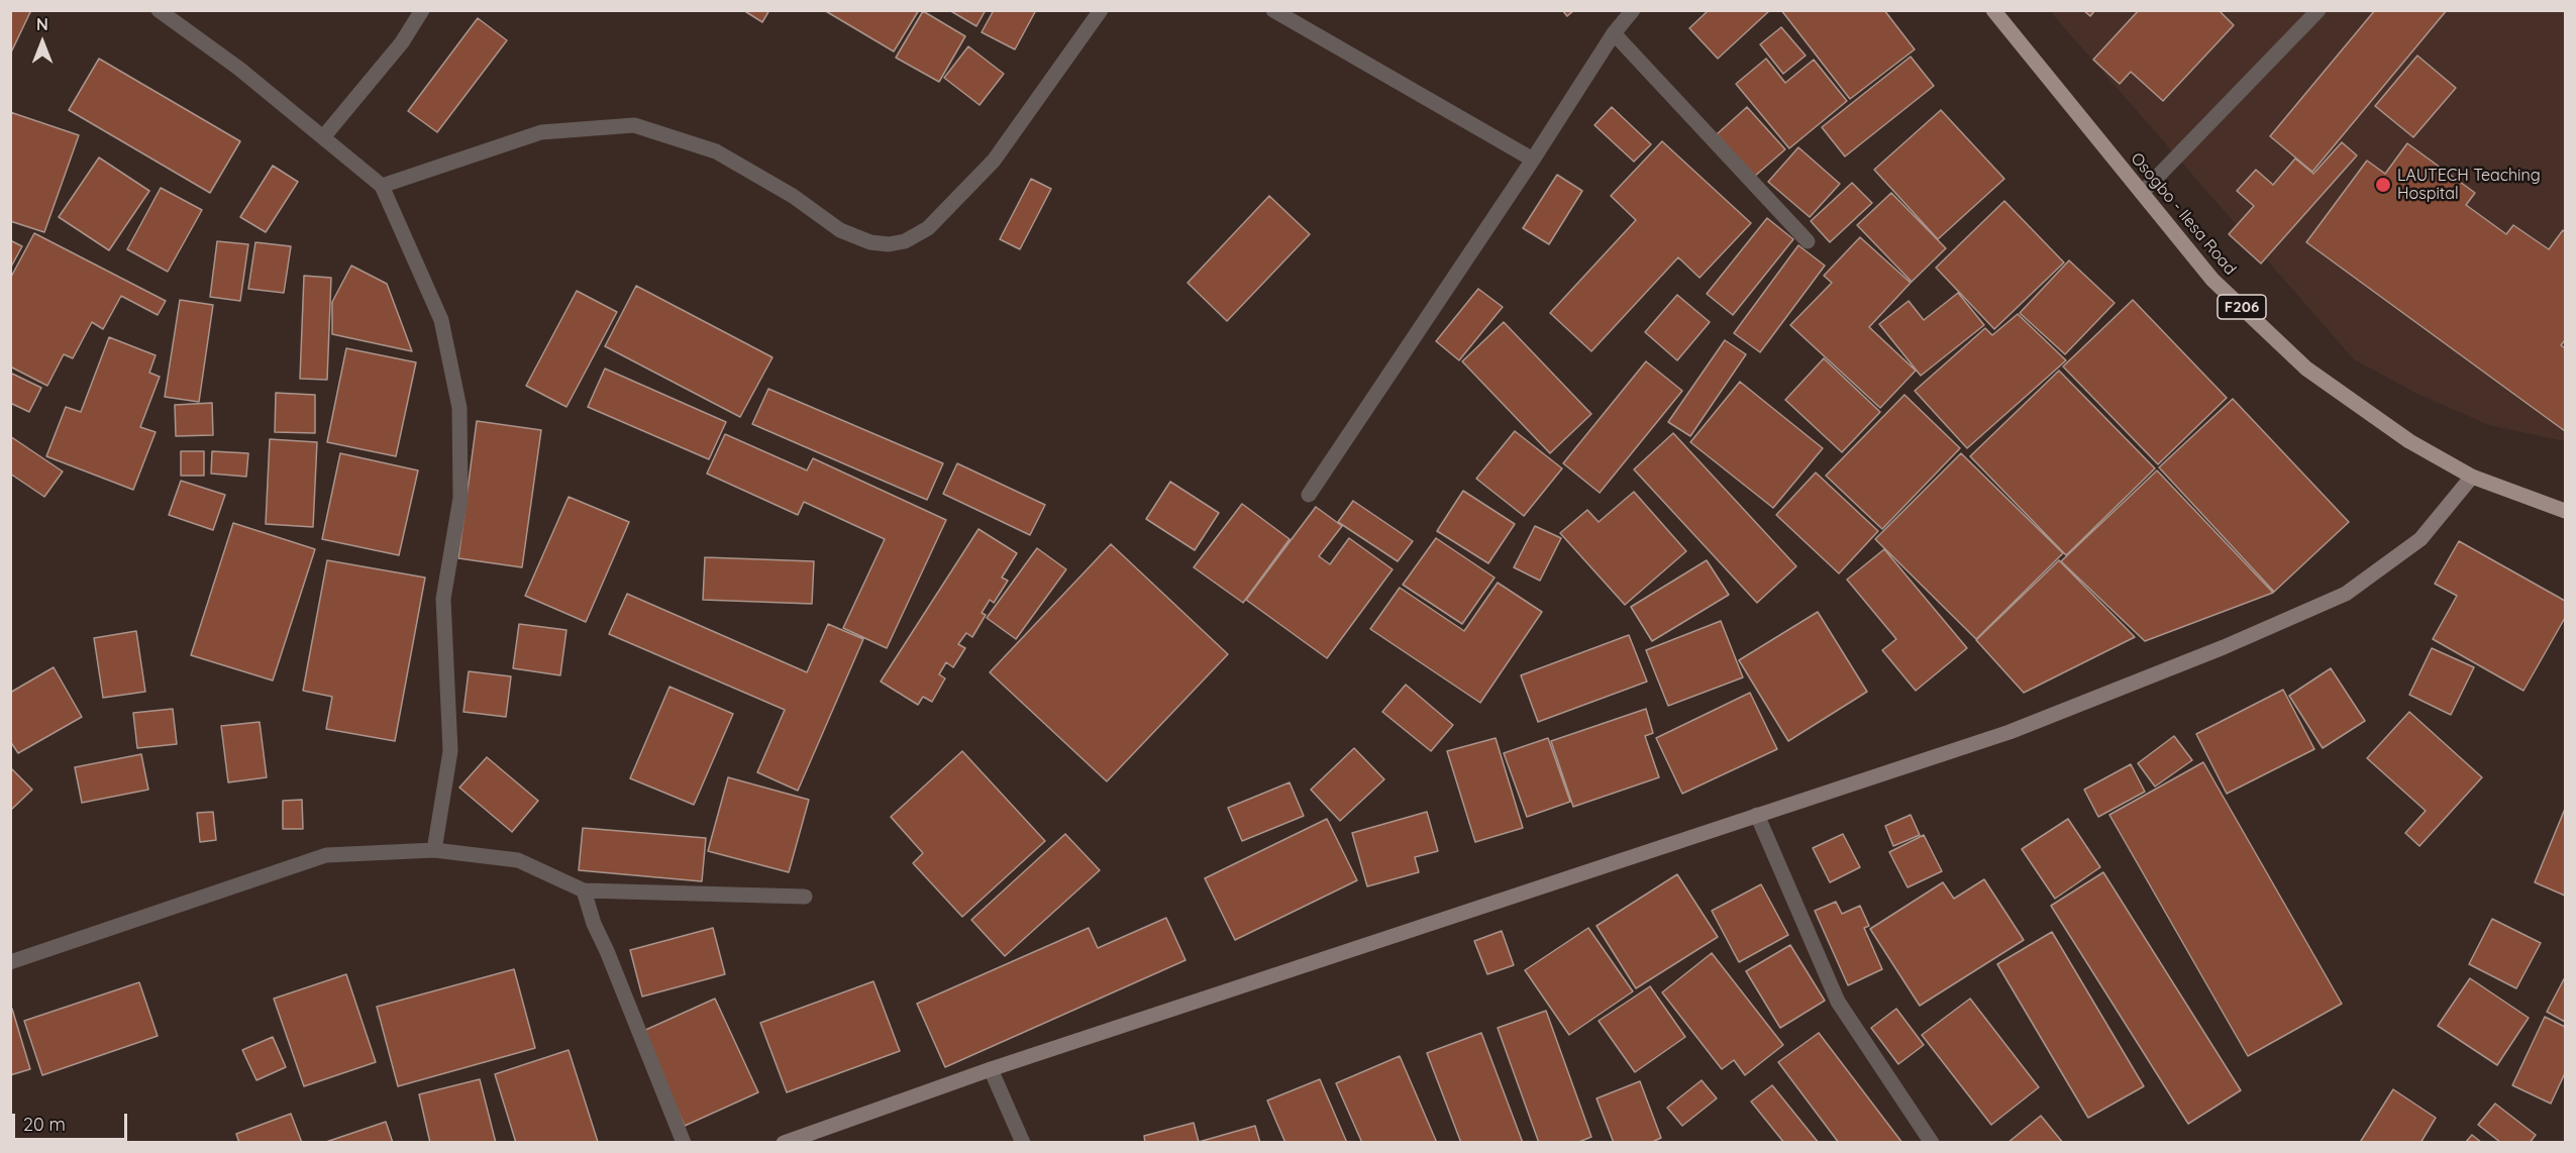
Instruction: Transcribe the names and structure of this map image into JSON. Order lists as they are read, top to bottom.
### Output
{
  "streets": {
    "main road": ["Osogbo - Ilesa Road", "F206"]
  },
  "places": ["LAUTECH Teaching Hospital"],
  "scale_bar": "20 m",
  "north": "top"
}
